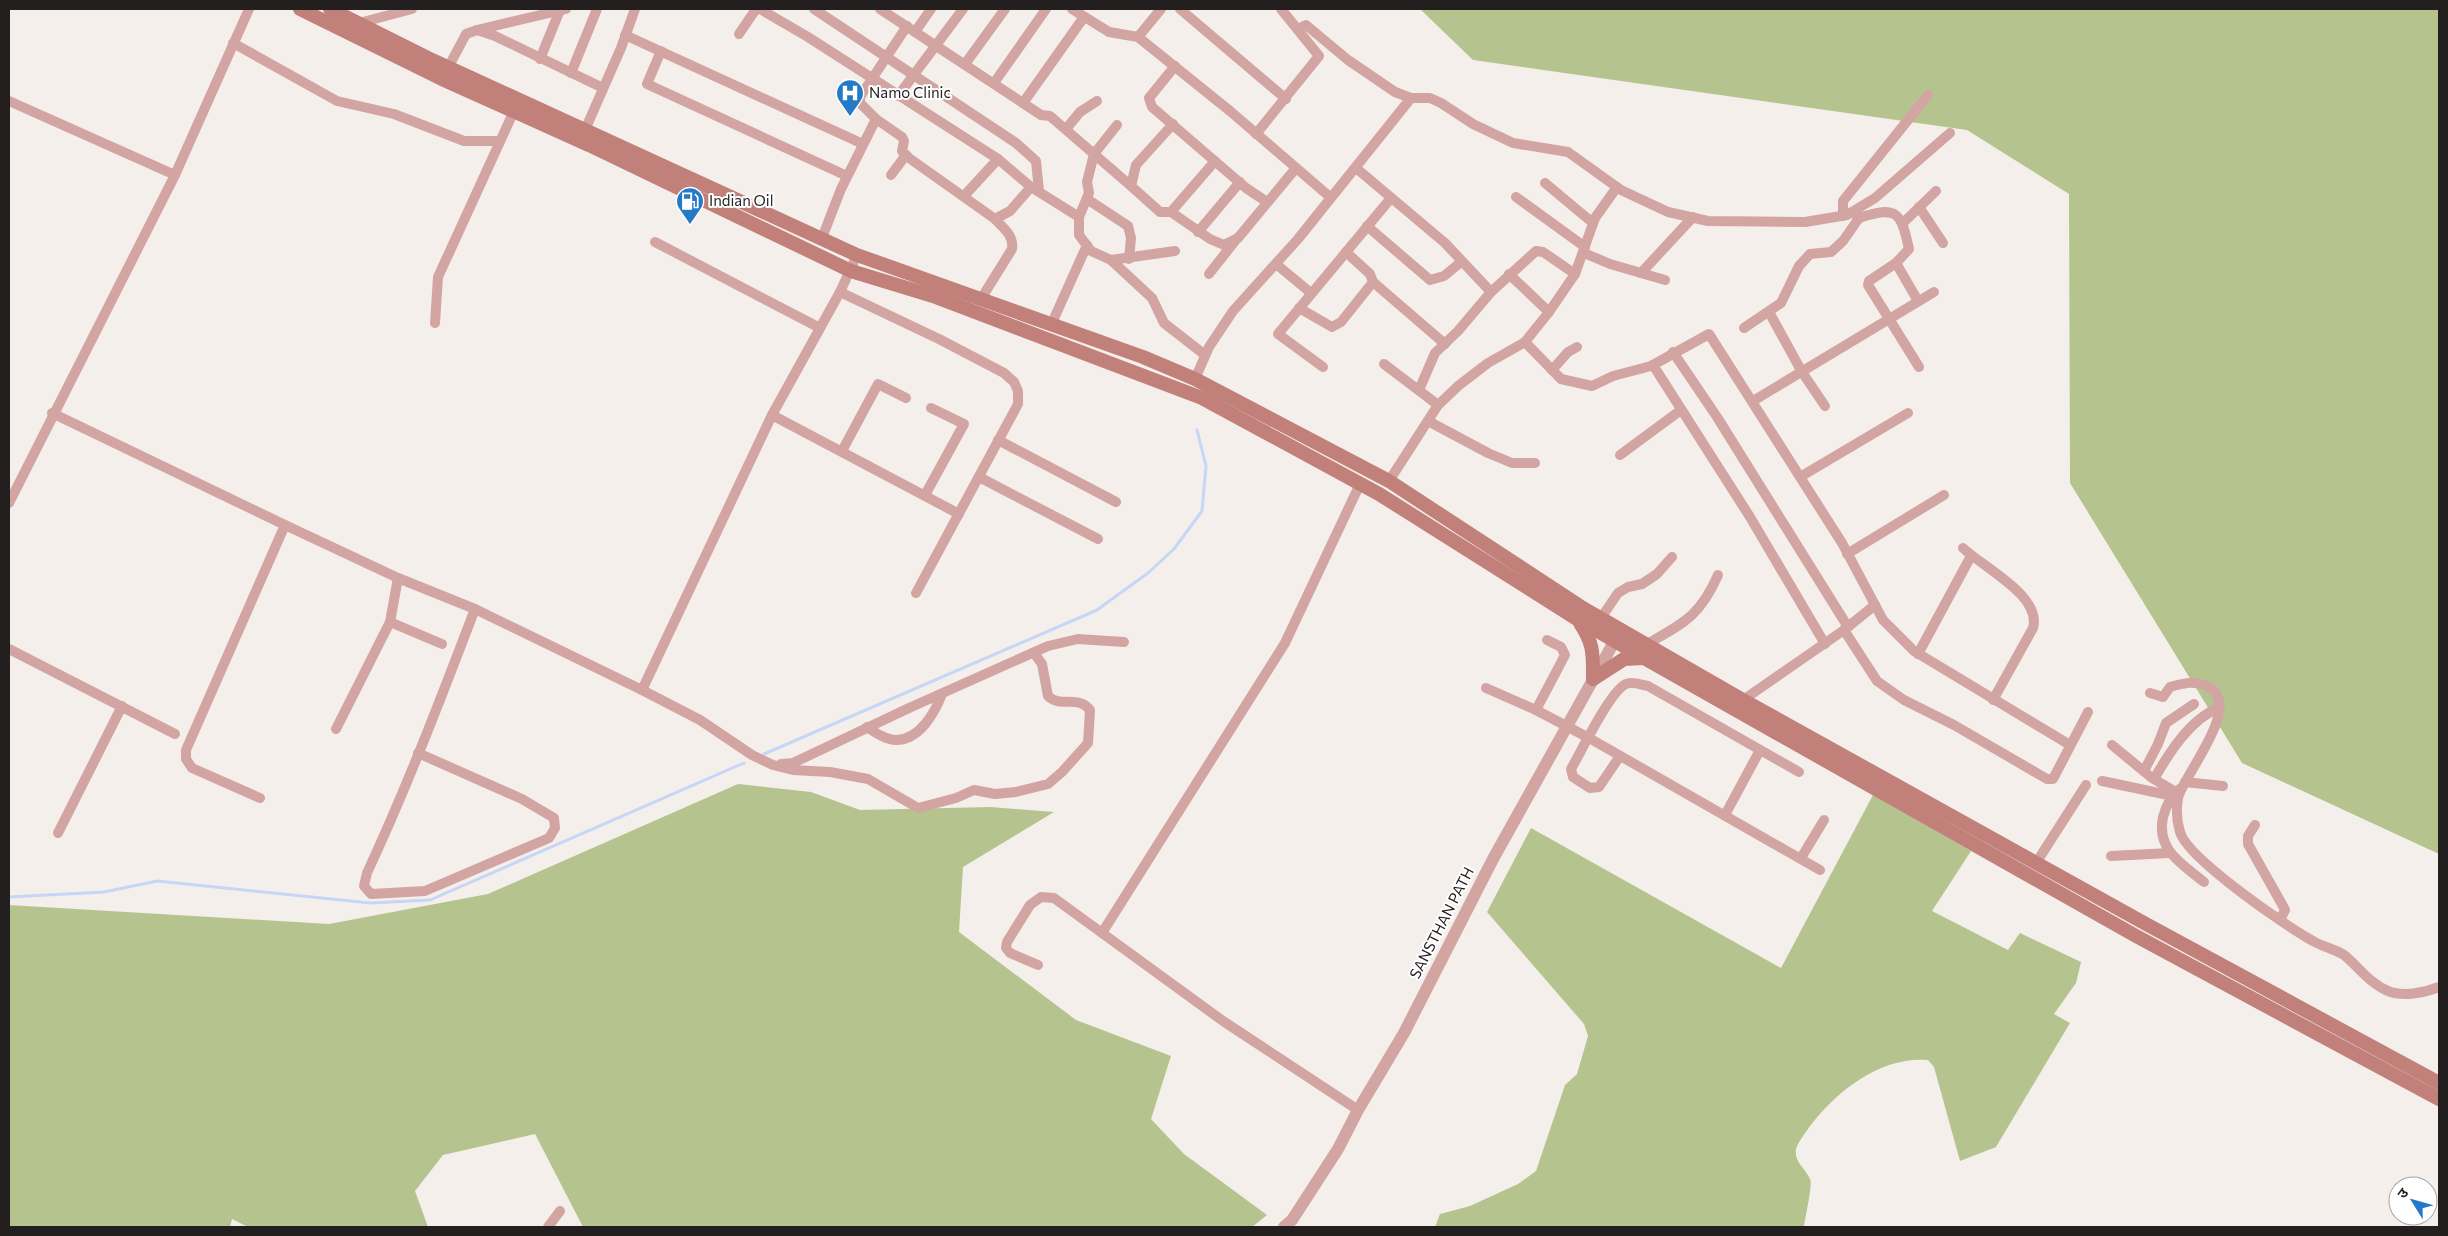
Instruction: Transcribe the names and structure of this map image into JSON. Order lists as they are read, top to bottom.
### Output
{
  "streets": {
    "street": ["SANSTHAN PATH"]
  },
  "places": {
    "hospital": ["Namo Clinic"],
    "fuel station": ["Indian Oil"]
  },
  "north": "top left"
}
